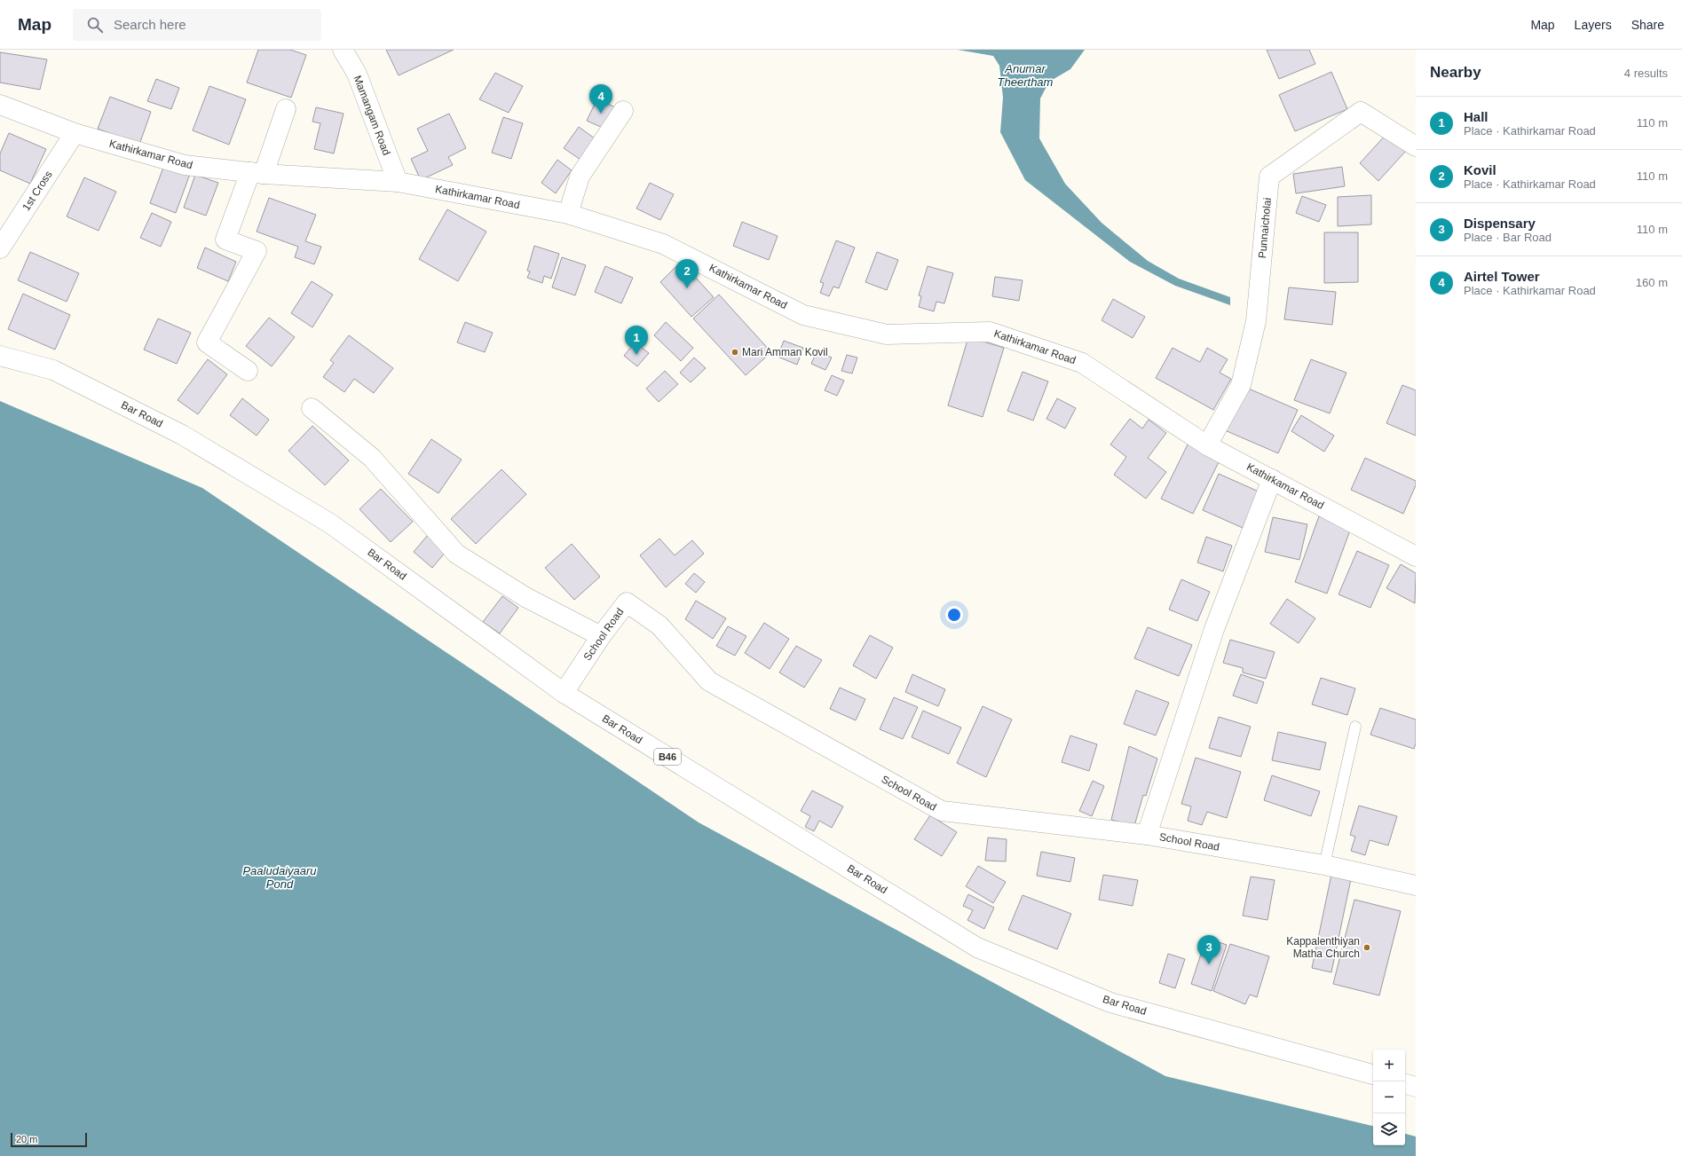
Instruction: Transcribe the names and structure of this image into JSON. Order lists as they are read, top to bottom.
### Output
{
  "streets": {
    "street": [
      "Mamangam Road",
      "Kathirkamar Road",
      "1st Cross",
      "Punnaicholai",
      "Bar Road",
      "School Road",
      "B46"
    ]
  },
  "crossings": [
    ["Mamangam Road", "Kathirkamar Road"],
    ["Kathirkamar Road", "1st Cross"],
    ["Kathirkamar Road", "Punnaicholai"],
    ["Bar Road", "School Road"]
  ],
  "water": ["Anumar Theertham", "Paaludaiyaaru Pond"],
  "places": ["Mari Amman Kovil", "Kappalenthiyan Matha Church"],
  "scale_bar": "20 m",
  "page": {
    "header": "Map",
    "search": "Search here",
    "nav": ["Map", "Layers", "Share"],
    "heading": ["Nearby", "4 results"],
    "pins": [
      "4",
      "2",
      "1",
      "3"
    ],
    "list": [
      {
        "mark": "1",
        "name": "Hall",
        "note": "Place · Kathirkamar Road",
        "value": "110 m"
      },
      {
        "mark": "2",
        "name": "Kovil",
        "note": "Place · Kathirkamar Road",
        "value": "110 m"
      },
      {
        "mark": "3",
        "name": "Dispensary",
        "note": "Place · Bar Road",
        "value": "110 m"
      },
      {
        "mark": "4",
        "name": "Airtel Tower",
        "note": "Place · Kathirkamar Road",
        "value": "160 m"
      }
    ],
    "map_buttons": ["+", "−"],
    "scale": "20 m"
  }
}
